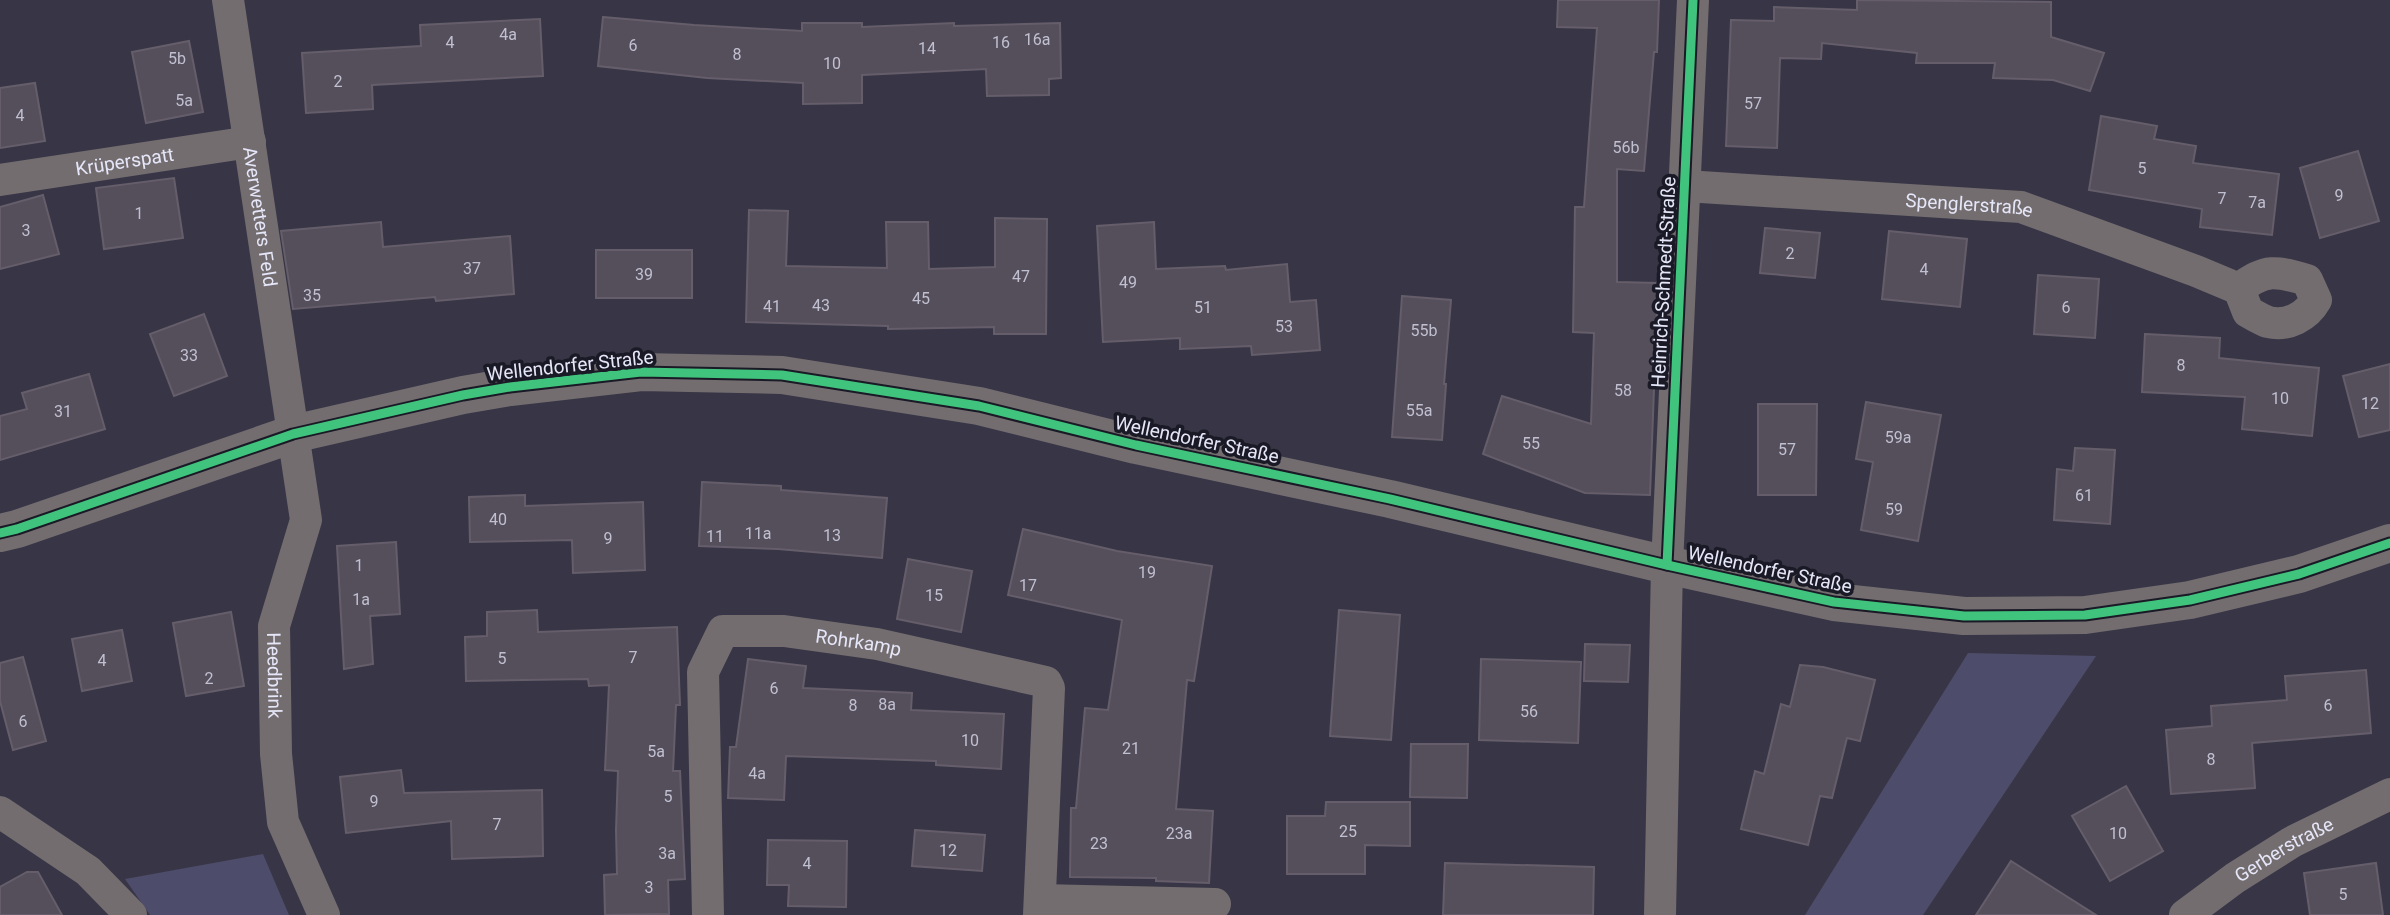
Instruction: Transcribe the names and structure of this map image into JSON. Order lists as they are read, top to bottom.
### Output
{
  "streets": {
    "street": [
      "Krüperspatt",
      "Spenglerstraße",
      "Averwetters Feld",
      "Heinrich-Schmedt-Straße",
      "Wellendorfer Straße",
      "Rohrkamp",
      "Heedbrink",
      "Gerberstraße"
    ]
  },
  "crossings": [
    ["Krüperspatt", "Averwetters Feld"],
    ["Spenglerstraße", "Heinrich-Schmedt-Straße"],
    ["Averwetters Feld", "Wellendorfer Straße"],
    ["Averwetters Feld", "Heedbrink"],
    ["Heinrich-Schmedt-Straße", "Wellendorfer Straße"],
    ["Wellendorfer Straße", "Heedbrink"]
  ],
  "house_numbers": [
    "4a",
    "16a",
    "4",
    "16",
    "6",
    "14",
    "8",
    "5b",
    "10",
    "2",
    "5a",
    "57",
    "4",
    "56b",
    "5",
    "9",
    "7",
    "7a",
    "1",
    "3",
    "2",
    "37",
    "4",
    "39",
    "47",
    "49",
    "35",
    "45",
    "43",
    "41",
    "51",
    "6",
    "53",
    "55b",
    "33",
    "8",
    "58",
    "10",
    "12",
    "55a",
    "31",
    "59a",
    "55",
    "57",
    "61",
    "59",
    "40",
    "11a",
    "13",
    "11",
    "9",
    "1",
    "19",
    "17",
    "15",
    "1a",
    "7",
    "5",
    "4",
    "2",
    "6",
    "8a",
    "8",
    "6",
    "56",
    "6",
    "10",
    "21",
    "5a",
    "8",
    "4a",
    "5",
    "9",
    "7",
    "25",
    "23a",
    "10",
    "23",
    "12",
    "3a",
    "4",
    "3",
    "5"
  ]
}
